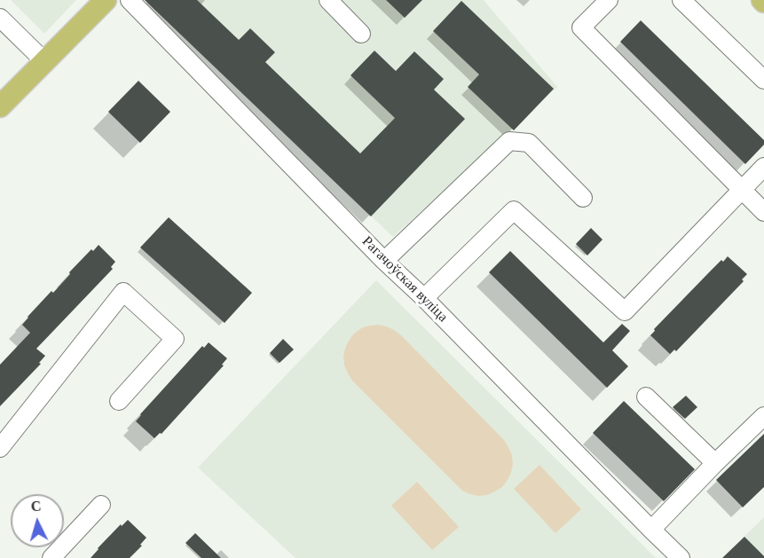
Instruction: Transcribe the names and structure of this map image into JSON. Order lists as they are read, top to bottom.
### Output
{
  "streets": {
    "street": ["Рагачоўская вуліца"]
  },
  "north": "top"
}
